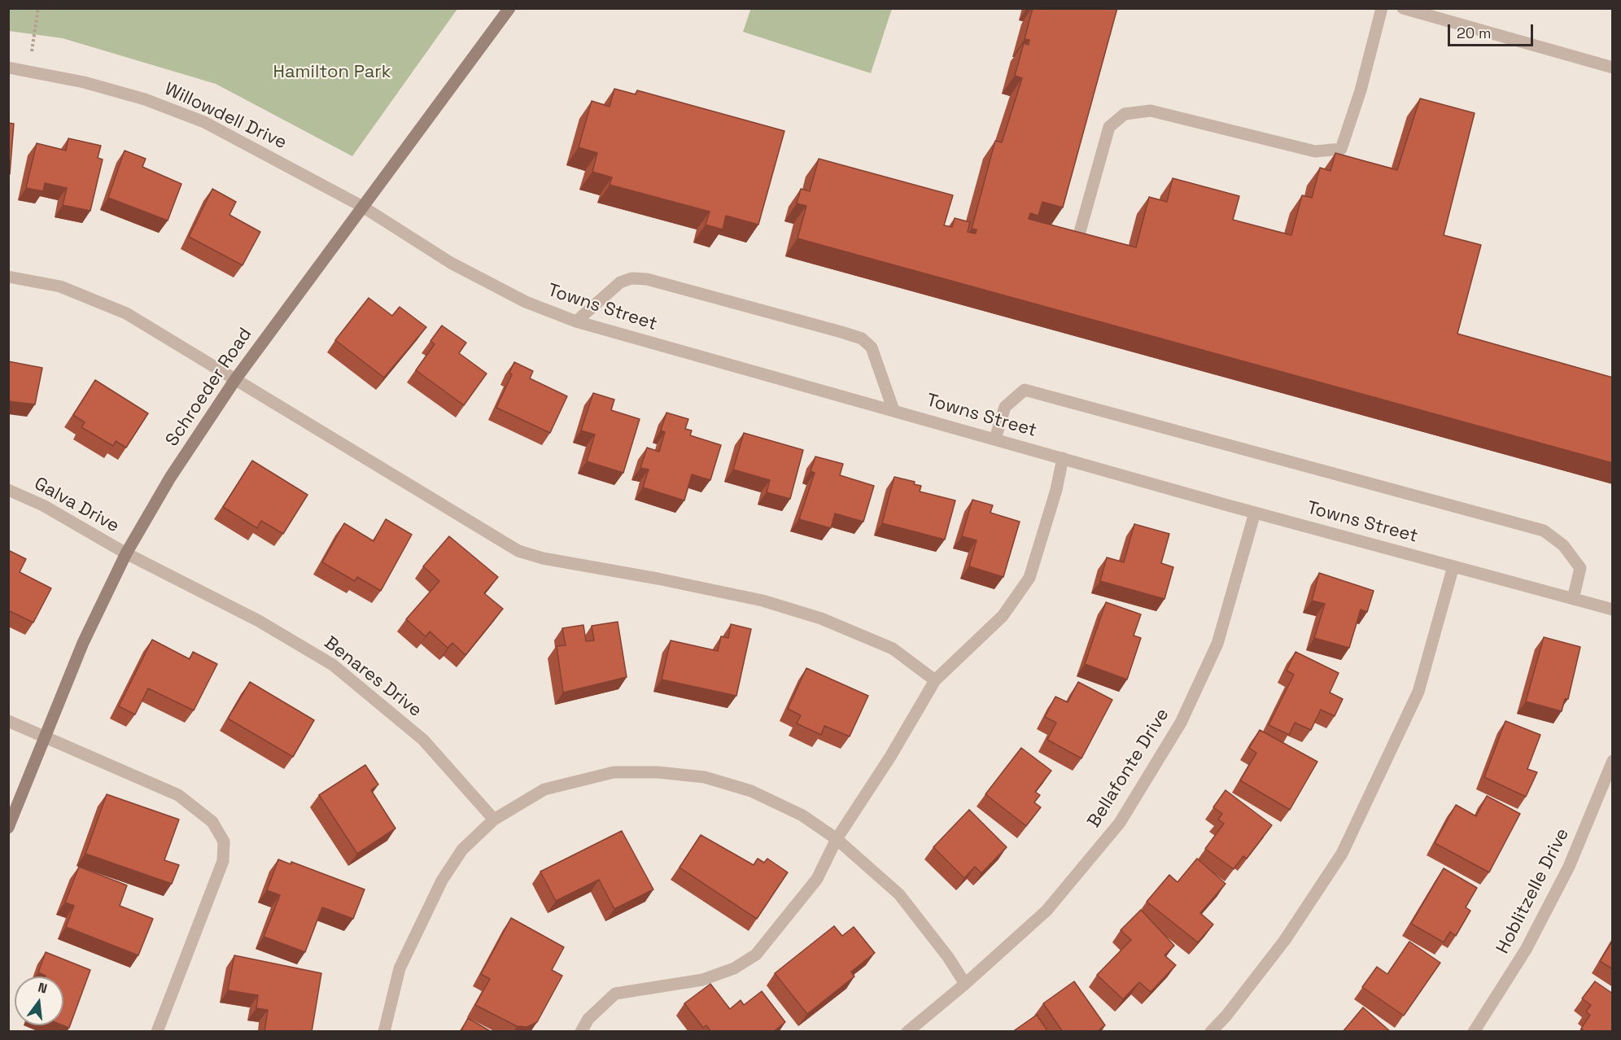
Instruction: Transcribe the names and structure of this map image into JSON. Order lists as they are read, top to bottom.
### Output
{
  "streets": {
    "street": [
      "Willowdell Drive",
      "Towns Street",
      "Schroeder Road",
      "Galva Drive",
      "Benares Drive",
      "Bellafonte Drive",
      "Hoblitzelle Drive"
    ]
  },
  "crossings": [
    ["Willowdell Drive", "Towns Street"],
    ["Willowdell Drive", "Schroeder Road"],
    ["Towns Street", "Schroeder Road"],
    ["Towns Street", "Bellafonte Drive"],
    ["Schroeder Road", "Galva Drive"],
    ["Schroeder Road", "Benares Drive"],
    ["Galva Drive", "Benares Drive"]
  ],
  "parks": ["Hamilton Park"],
  "scale_bar": "20 m",
  "north": "top"
}
